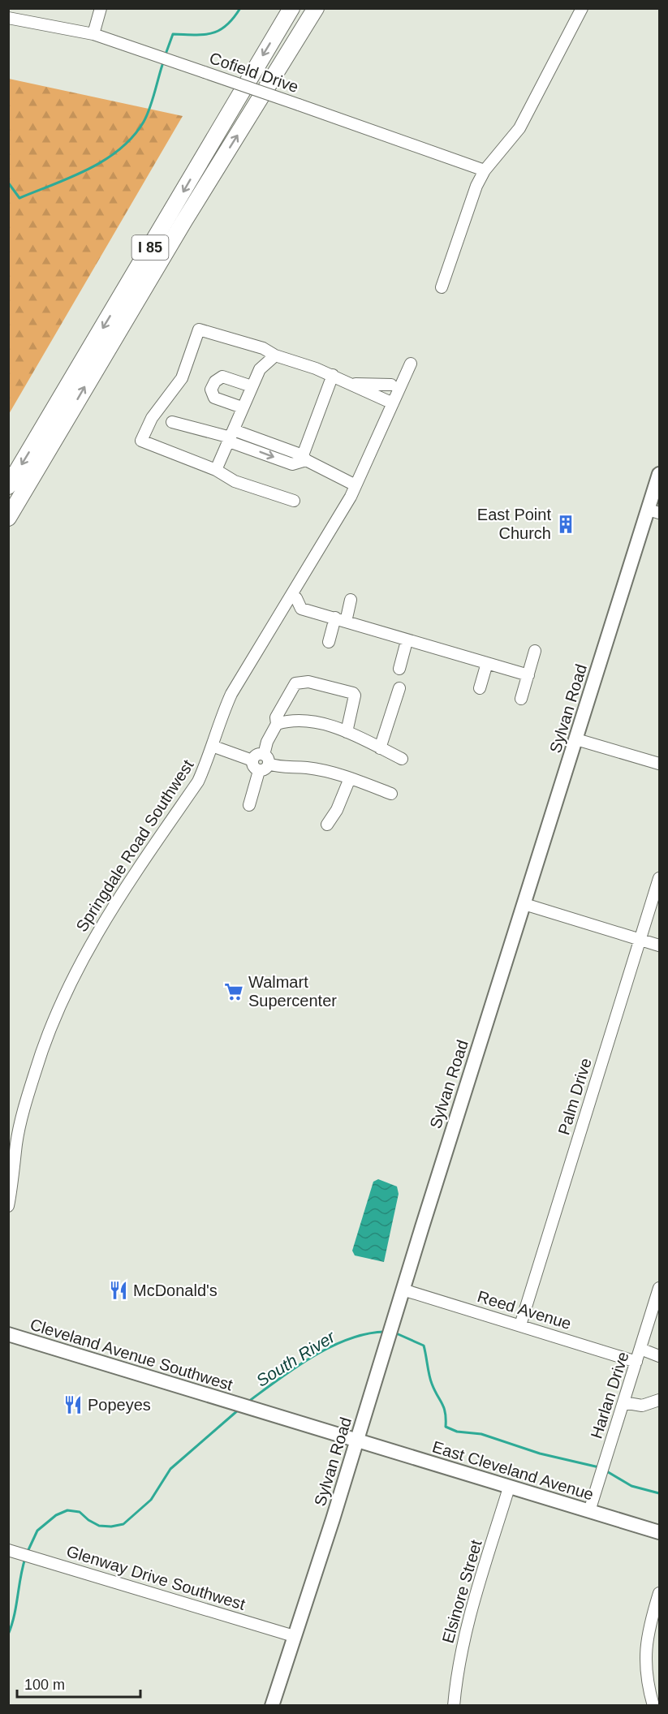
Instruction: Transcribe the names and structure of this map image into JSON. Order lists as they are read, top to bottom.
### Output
{
  "streets": {
    "highway": ["I 85"],
    "main road": ["Sylvan Road", "Cleveland Avenue Southwest", "East Cleveland Avenue"],
    "street": [
      "Cofield Drive",
      "Springdale Road Southwest",
      "Palm Drive",
      "Reed Avenue",
      "Harlan Drive",
      "Glenway Drive Southwest",
      "Elsinore Street"
    ]
  },
  "crossings": [
    ["Sylvan Road", "Reed Avenue"],
    ["Sylvan Road", "Cleveland Avenue Southwest"],
    ["Sylvan Road", "East Cleveland Avenue"],
    ["Sylvan Road", "Glenway Drive Southwest"],
    ["Palm Drive", "Reed Avenue"],
    ["Reed Avenue", "Harlan Drive"],
    ["Cleveland Avenue Southwest", "East Cleveland Avenue"],
    ["Harlan Drive", "East Cleveland Avenue"],
    ["East Cleveland Avenue", "Elsinore Street"]
  ],
  "water": ["South River"],
  "places": {
    "building": ["East Point Church"],
    "supermarket": ["Walmart Supercenter"],
    "restaurant": ["McDonald's", "Popeyes"]
  },
  "scale_bar": "100 m"
}
